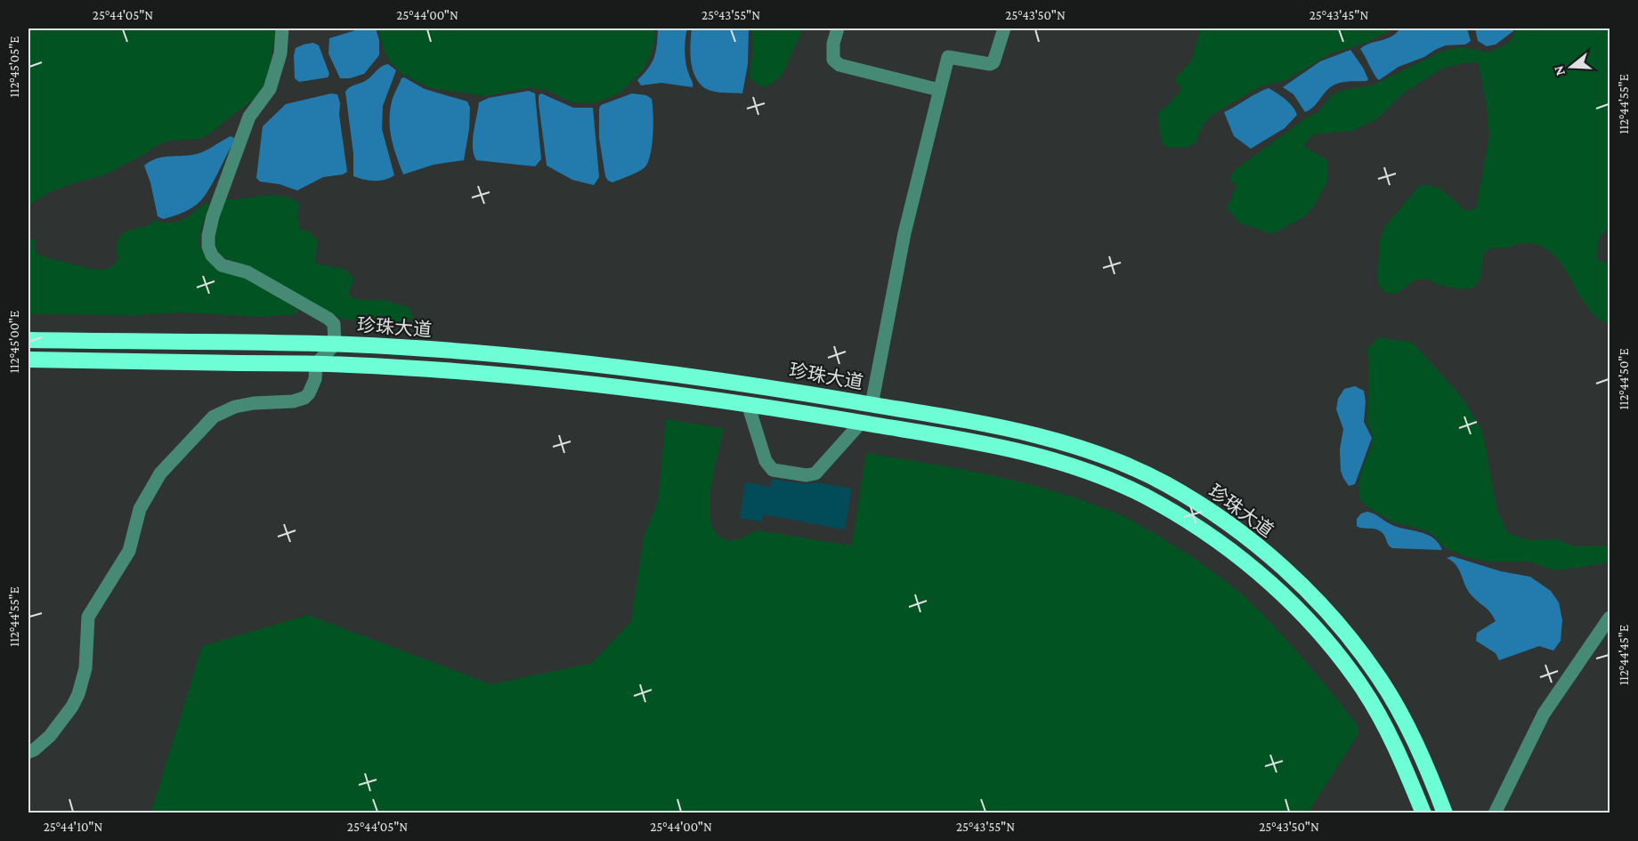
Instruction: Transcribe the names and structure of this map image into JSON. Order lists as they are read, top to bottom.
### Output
{
  "streets": {
    "highway": ["珍珠大道"]
  },
  "north": "left",
  "coordinates": [
    "25°44'05\"N",
    "25°44'00\"N",
    "25°43'55\"N",
    "25°43'50\"N",
    "25°43'45\"N",
    "112°45'05\"E",
    "112°44'55\"E",
    "112°45'00\"E",
    "112°44'50\"E",
    "112°44'45\"E",
    "25°44'10\"N"
  ]
}
